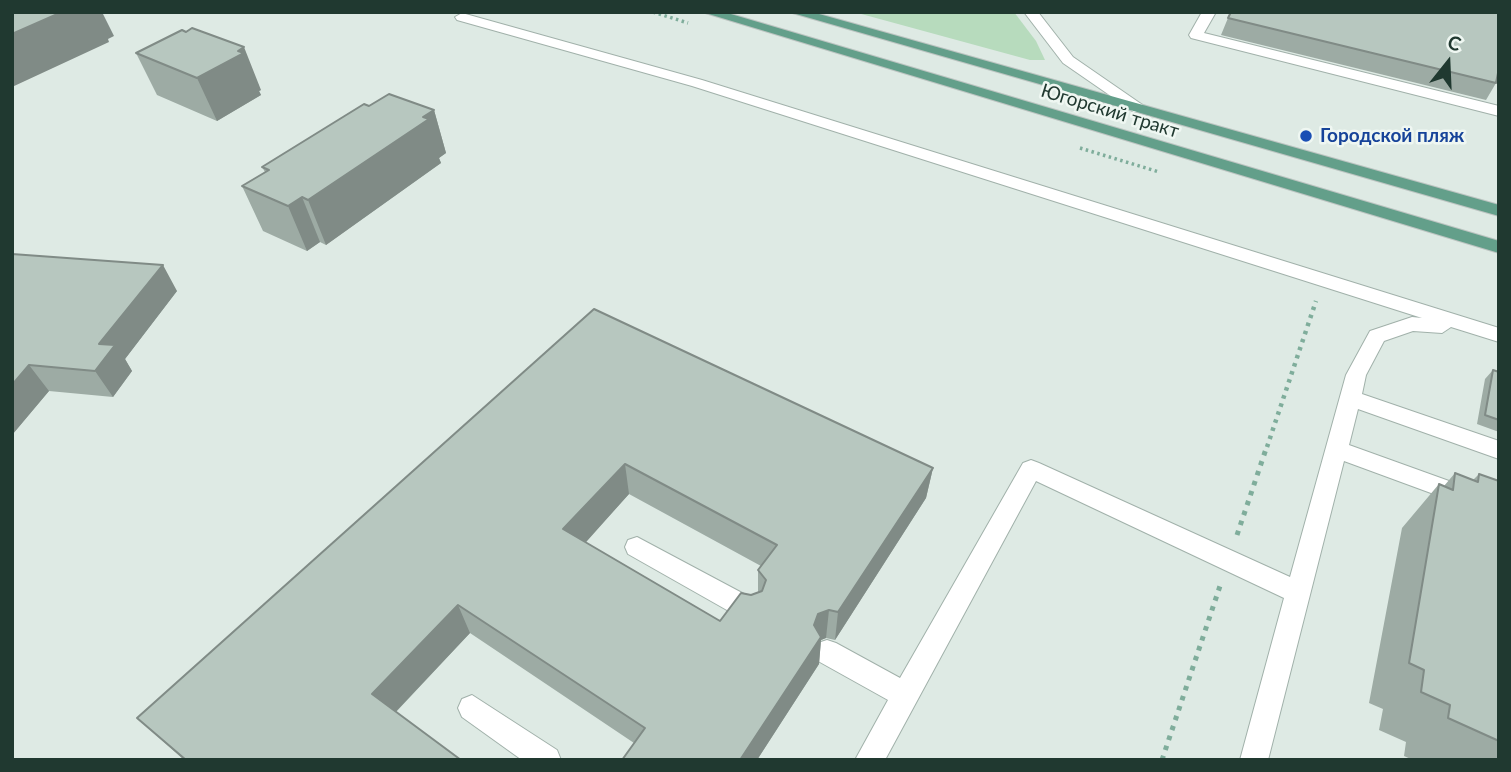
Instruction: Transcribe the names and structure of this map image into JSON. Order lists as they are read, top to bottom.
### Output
{
  "streets": {
    "main road": ["Югорский тракт"]
  },
  "places": ["Городской пляж"],
  "north": "top"
}
